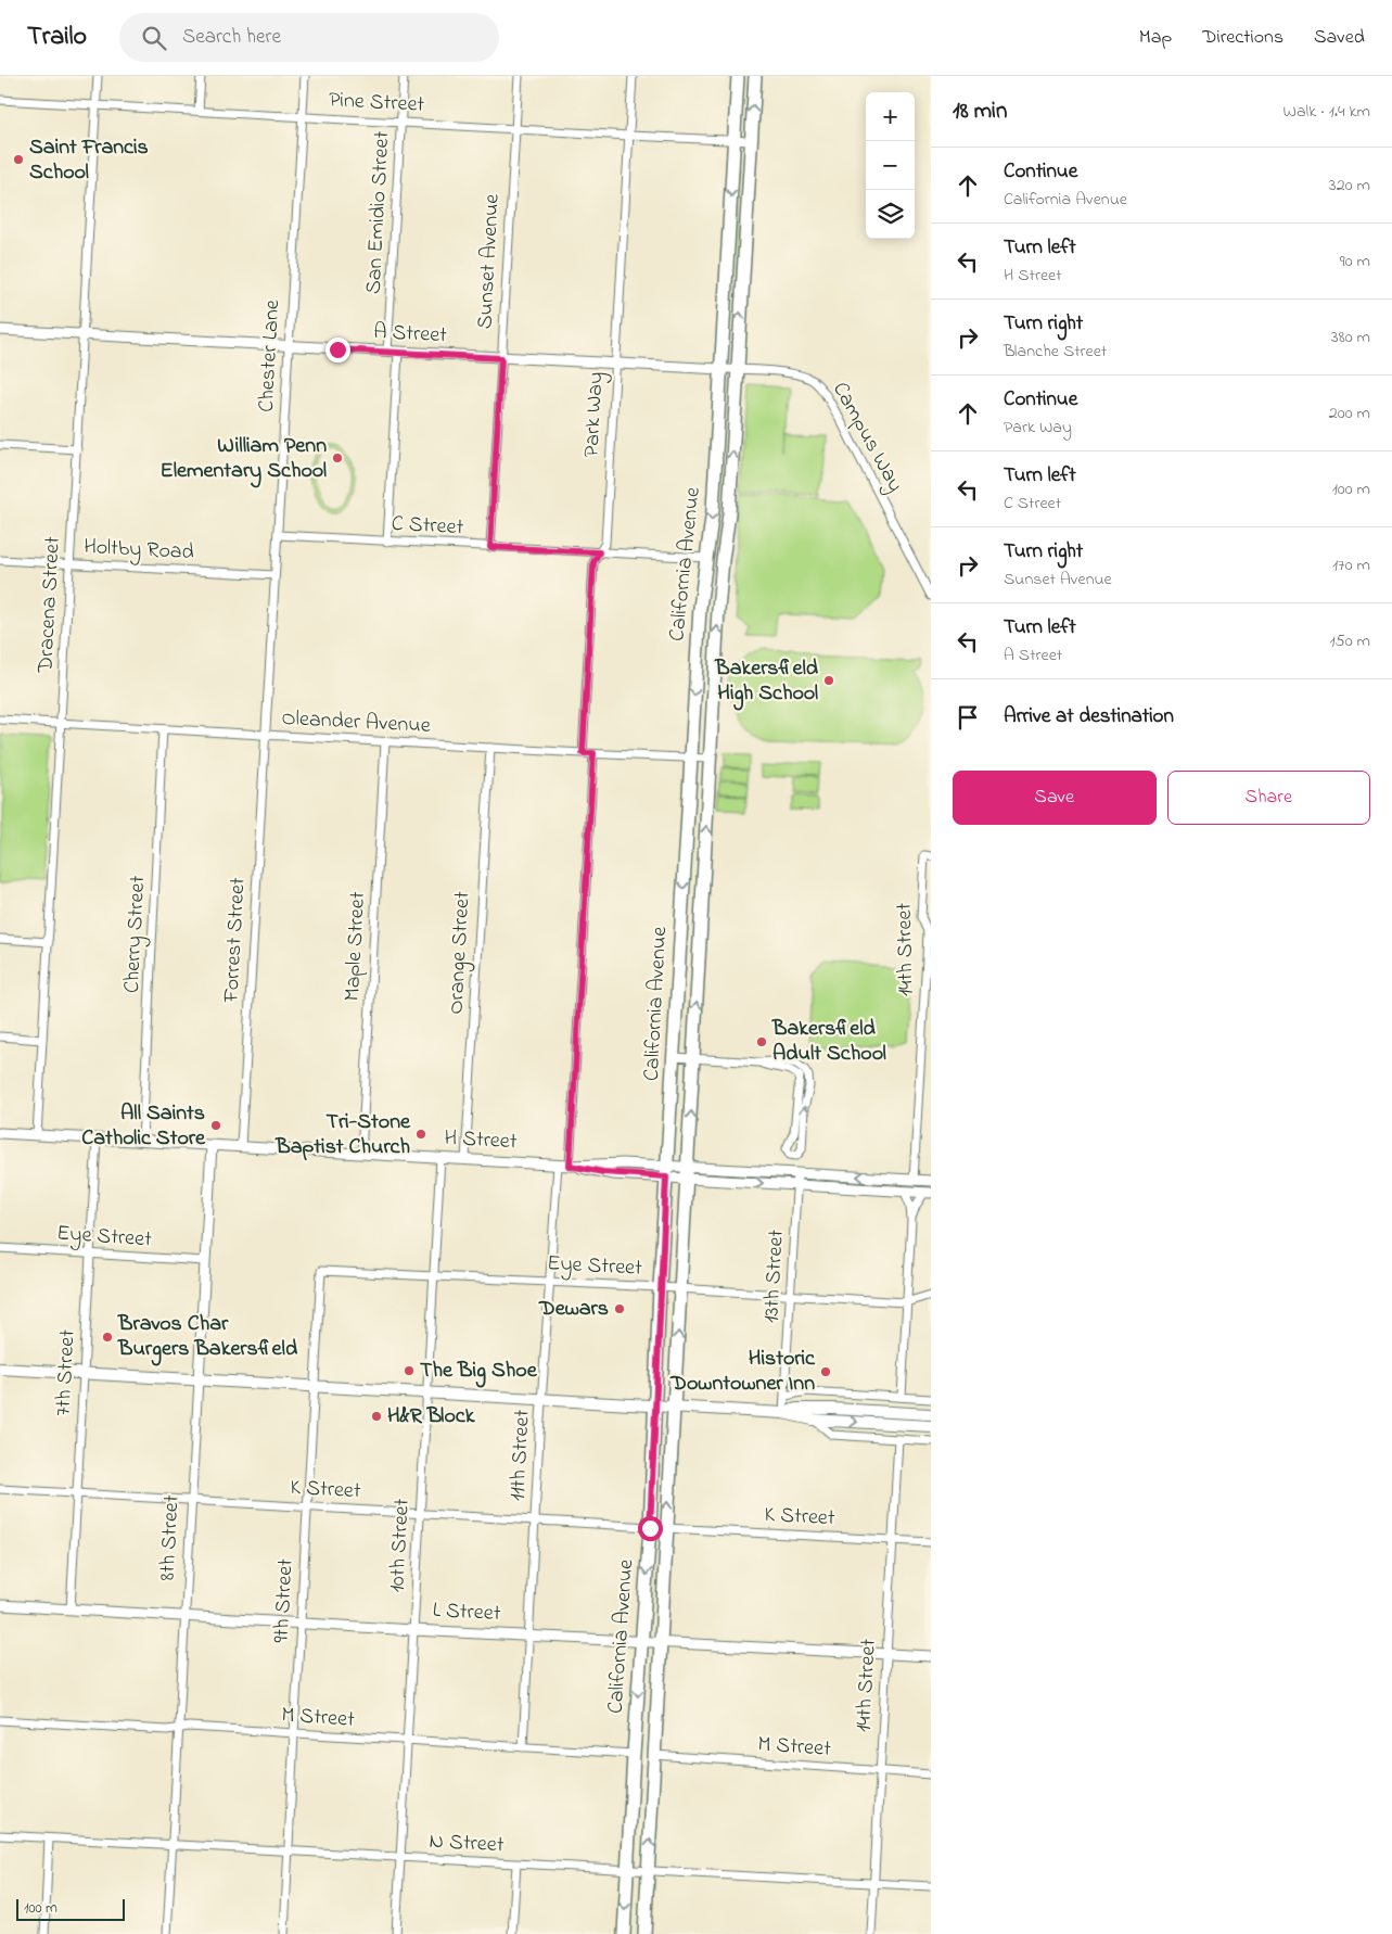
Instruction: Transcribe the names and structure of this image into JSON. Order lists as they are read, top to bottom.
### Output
{
  "streets": {
    "main road": ["California Avenue"],
    "street": [
      "Pine Street",
      "San Emidio Street",
      "Sunset Avenue",
      "A Street",
      "Chester Lane",
      "Park Way",
      "Campus Way",
      "C Street",
      "Holtby Road",
      "Dracena Street",
      "Oleander Avenue",
      "Cherry Street",
      "Forrest Street",
      "Maple Street",
      "14th Street",
      "Orange Street",
      "H Street",
      "Eye Street",
      "13th Street",
      "7th Street",
      "11th Street",
      "K Street",
      "8th Street",
      "10th Street",
      "9th Street",
      "L Street",
      "M Street",
      "N Street"
    ]
  },
  "crossings": [
    ["Pine Street", "San Emidio Street"],
    ["Pine Street", "Sunset Avenue"],
    ["Pine Street", "Chester Lane"],
    ["Pine Street", "Park Way"],
    ["Pine Street", "California Avenue"],
    ["Pine Street", "Dracena Street"],
    ["San Emidio Street", "A Street"],
    ["Sunset Avenue", "A Street"],
    ["Sunset Avenue", "C Street"],
    ["A Street", "Chester Lane"],
    ["A Street", "Park Way"],
    ["A Street", "Campus Way"],
    ["A Street", "California Avenue"],
    ["A Street", "Dracena Street"],
    ["Chester Lane", "C Street"],
    ["Chester Lane", "Holtby Road"],
    ["Chester Lane", "Oleander Avenue"],
    ["Chester Lane", "Forrest Street"],
    ["Park Way", "C Street"],
    ["Park Way", "Oleander Avenue"],
    ["Campus Way", "California Avenue"],
    ["C Street", "California Avenue"],
    ["Holtby Road", "Dracena Street"],
    ["California Avenue", "Oleander Avenue"],
    ["California Avenue", "H Street"],
    ["California Avenue", "Eye Street"],
    ["California Avenue", "K Street"],
    ["California Avenue", "L Street"],
    ["California Avenue", "M Street"],
    ["California Avenue", "N Street"],
    ["Dracena Street", "Oleander Avenue"],
    ["Dracena Street", "H Street"],
    ["Oleander Avenue", "Cherry Street"],
    ["Oleander Avenue", "Forrest Street"],
    ["Oleander Avenue", "Maple Street"],
    ["Oleander Avenue", "Orange Street"],
    ["Cherry Street", "H Street"],
    ["Forrest Street", "H Street"],
    ["Maple Street", "H Street"],
    ["14th Street", "H Street"],
    ["14th Street", "K Street"],
    ["14th Street", "L Street"],
    ["14th Street", "M Street"],
    ["14th Street", "N Street"],
    ["Orange Street", "H Street"],
    ["H Street", "13th Street"],
    ["H Street", "7th Street"],
    ["H Street", "11th Street"],
    ["H Street", "8th Street"],
    ["H Street", "10th Street"],
    ["Eye Street", "13th Street"],
    ["Eye Street", "7th Street"],
    ["Eye Street", "11th Street"],
    ["Eye Street", "8th Street"],
    ["Eye Street", "10th Street"],
    ["Eye Street", "9th Street"],
    ["7th Street", "K Street"],
    ["7th Street", "L Street"],
    ["11th Street", "K Street"],
    ["11th Street", "L Street"],
    ["11th Street", "M Street"],
    ["K Street", "8th Street"],
    ["K Street", "10th Street"],
    ["K Street", "9th Street"],
    ["8th Street", "L Street"],
    ["8th Street", "M Street"],
    ["8th Street", "N Street"],
    ["10th Street", "L Street"],
    ["10th Street", "M Street"],
    ["10th Street", "N Street"],
    ["9th Street", "L Street"],
    ["9th Street", "M Street"],
    ["9th Street", "N Street"]
  ],
  "places": [
    "Saint Francis School",
    "William Penn Elementary School",
    "Bakersfield High School",
    "Bakersfield Adult School",
    "All Saints Catholic Store",
    "Tri-Stone Baptist Church",
    "Dewars",
    "Bravos Char Burgers Bakersfield",
    "The Big Shoe",
    "Historic Downtowner Inn",
    "H&R Block"
  ],
  "scale_bar": "100 m",
  "page": {
    "header": "Trailo",
    "search": "Search here",
    "nav": ["Map", "Directions", "Saved"],
    "heading": ["18 min", "Walk · 1.4 km"],
    "map_buttons": ["+", "−"],
    "list": [
      ["Continue", "California Avenue", "320 m"],
      ["Turn left", "H Street", "90 m"],
      ["Turn right", "Blanche Street", "380 m"],
      ["Continue", "Park Way", "200 m"],
      ["Turn left", "C Street", "100 m"],
      ["Turn right", "Sunset Avenue", "170 m"],
      ["Turn left", "A Street", "150 m"],
      "Arrive at destination"
    ],
    "buttons": ["Save", "Share"],
    "scale": "100 m"
  }
}
